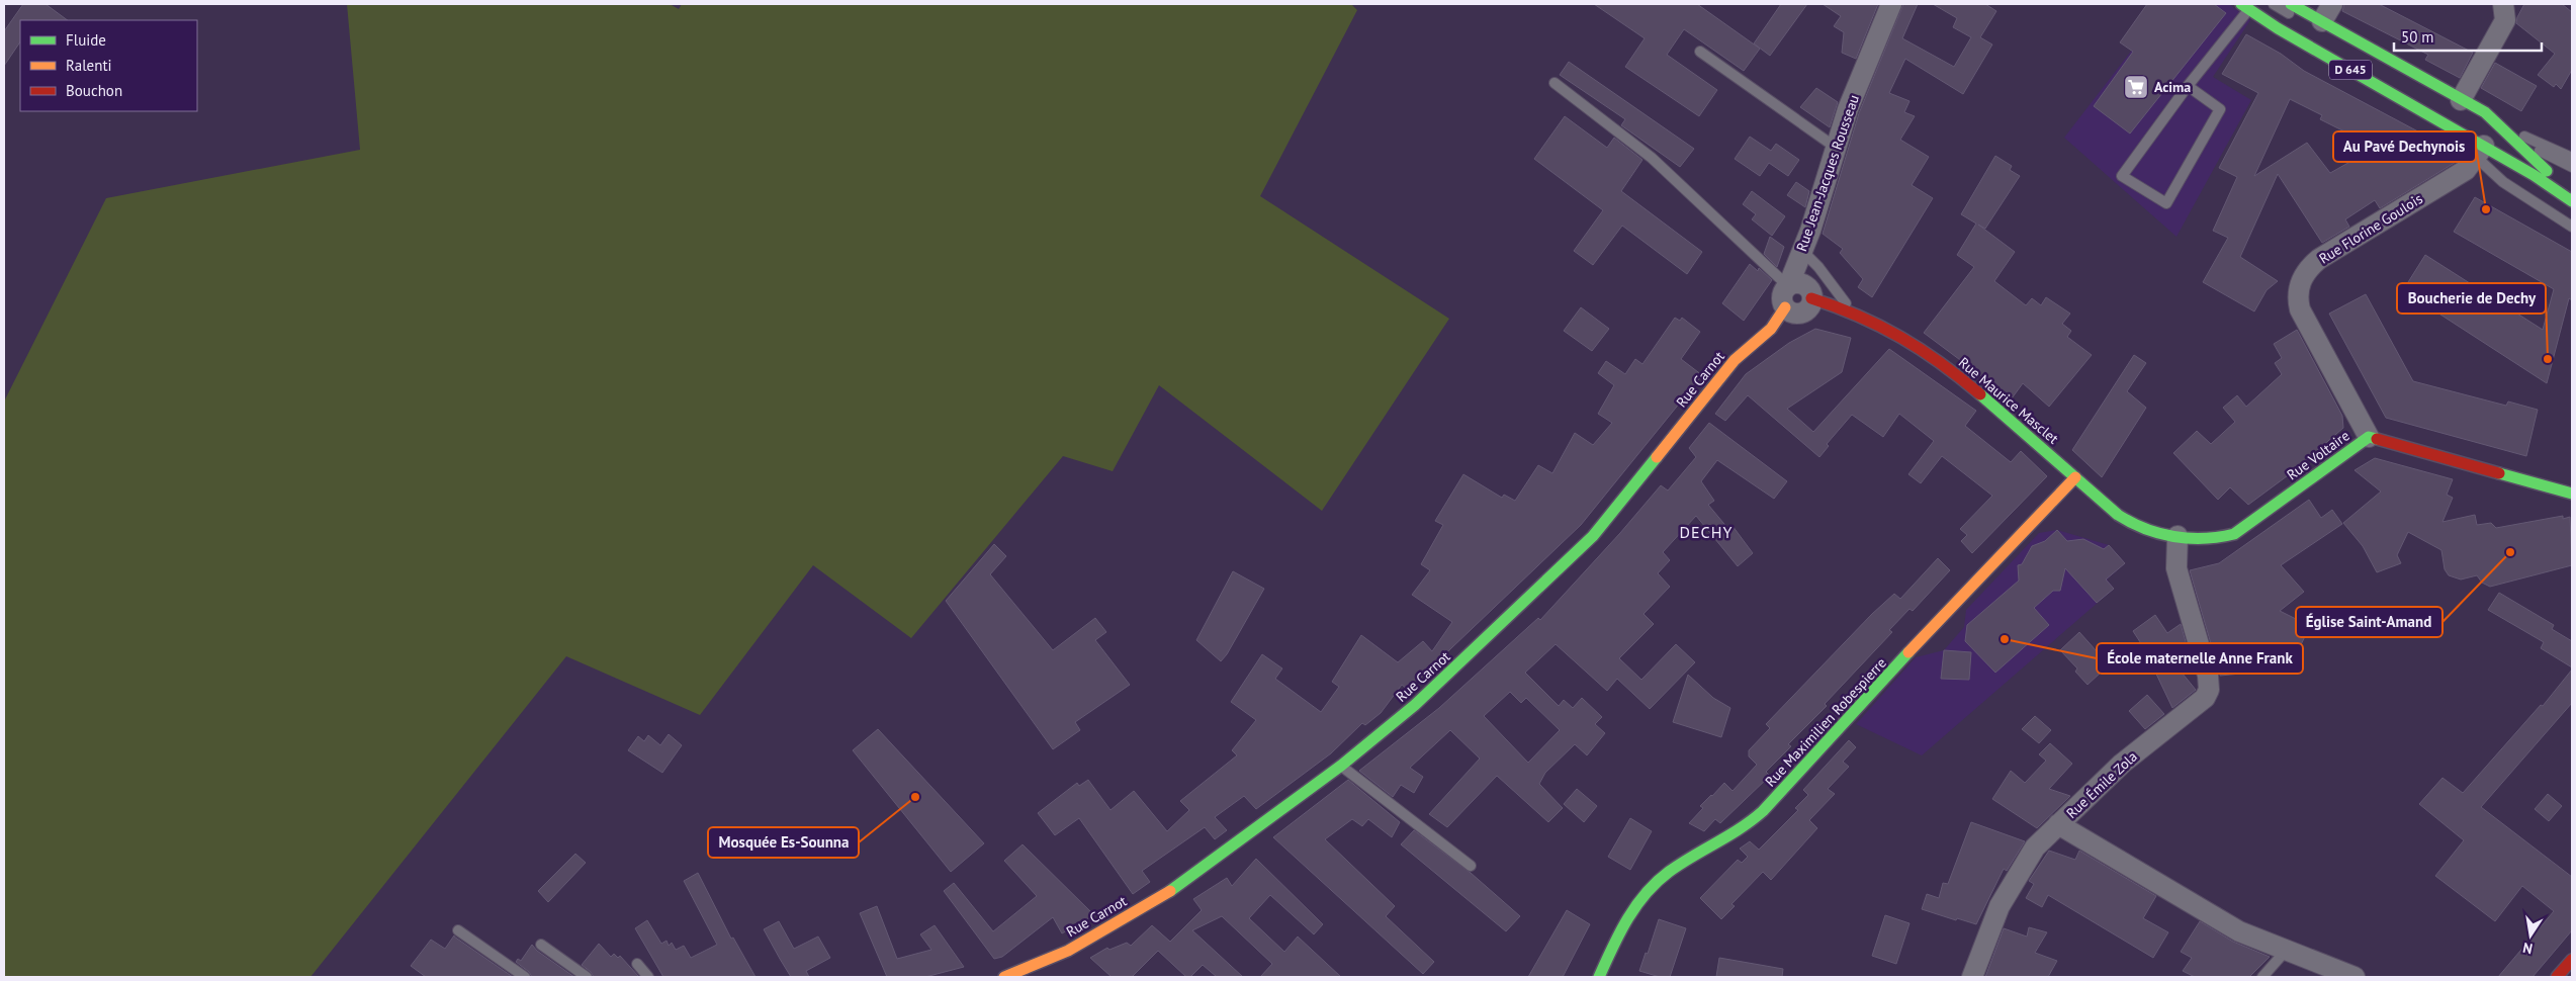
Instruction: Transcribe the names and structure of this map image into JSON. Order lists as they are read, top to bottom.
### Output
{
  "streets": {
    "street": [
      "D 645",
      "Rue Jean-Jacques Rousseau",
      "Rue Florine Goulois",
      "Rue Carnot",
      "Rue Maurice Masclet",
      "Rue Voltaire",
      "Rue Maximilien Robespierre",
      "Rue Émile Zola"
    ]
  },
  "crossings": [
    ["D 645", "Rue Florine Goulois"],
    ["Rue Jean-Jacques Rousseau", "Rue Carnot"],
    ["Rue Jean-Jacques Rousseau", "Rue Maurice Masclet"],
    ["Rue Florine Goulois", "Rue Voltaire"],
    ["Rue Carnot", "Rue Maurice Masclet"],
    ["Rue Maurice Masclet", "Rue Voltaire"],
    ["Rue Maurice Masclet", "Rue Maximilien Robespierre"],
    ["Rue Maurice Masclet", "Rue Émile Zola"],
    ["Rue Voltaire", "Rue Émile Zola"]
  ],
  "districts": ["DECHY"],
  "places": {
    "supermarket": ["Acima"],
    "other": [
      "Au Pavé Dechynois",
      "Boucherie de Dechy",
      "Église Saint-Amand",
      "École maternelle Anne Frank",
      "Mosquée Es-Sounna"
    ]
  },
  "legend": ["Fluide", "Ralenti", "Bouchon"],
  "scale_bar": "50 m",
  "north": "bottom"
}
